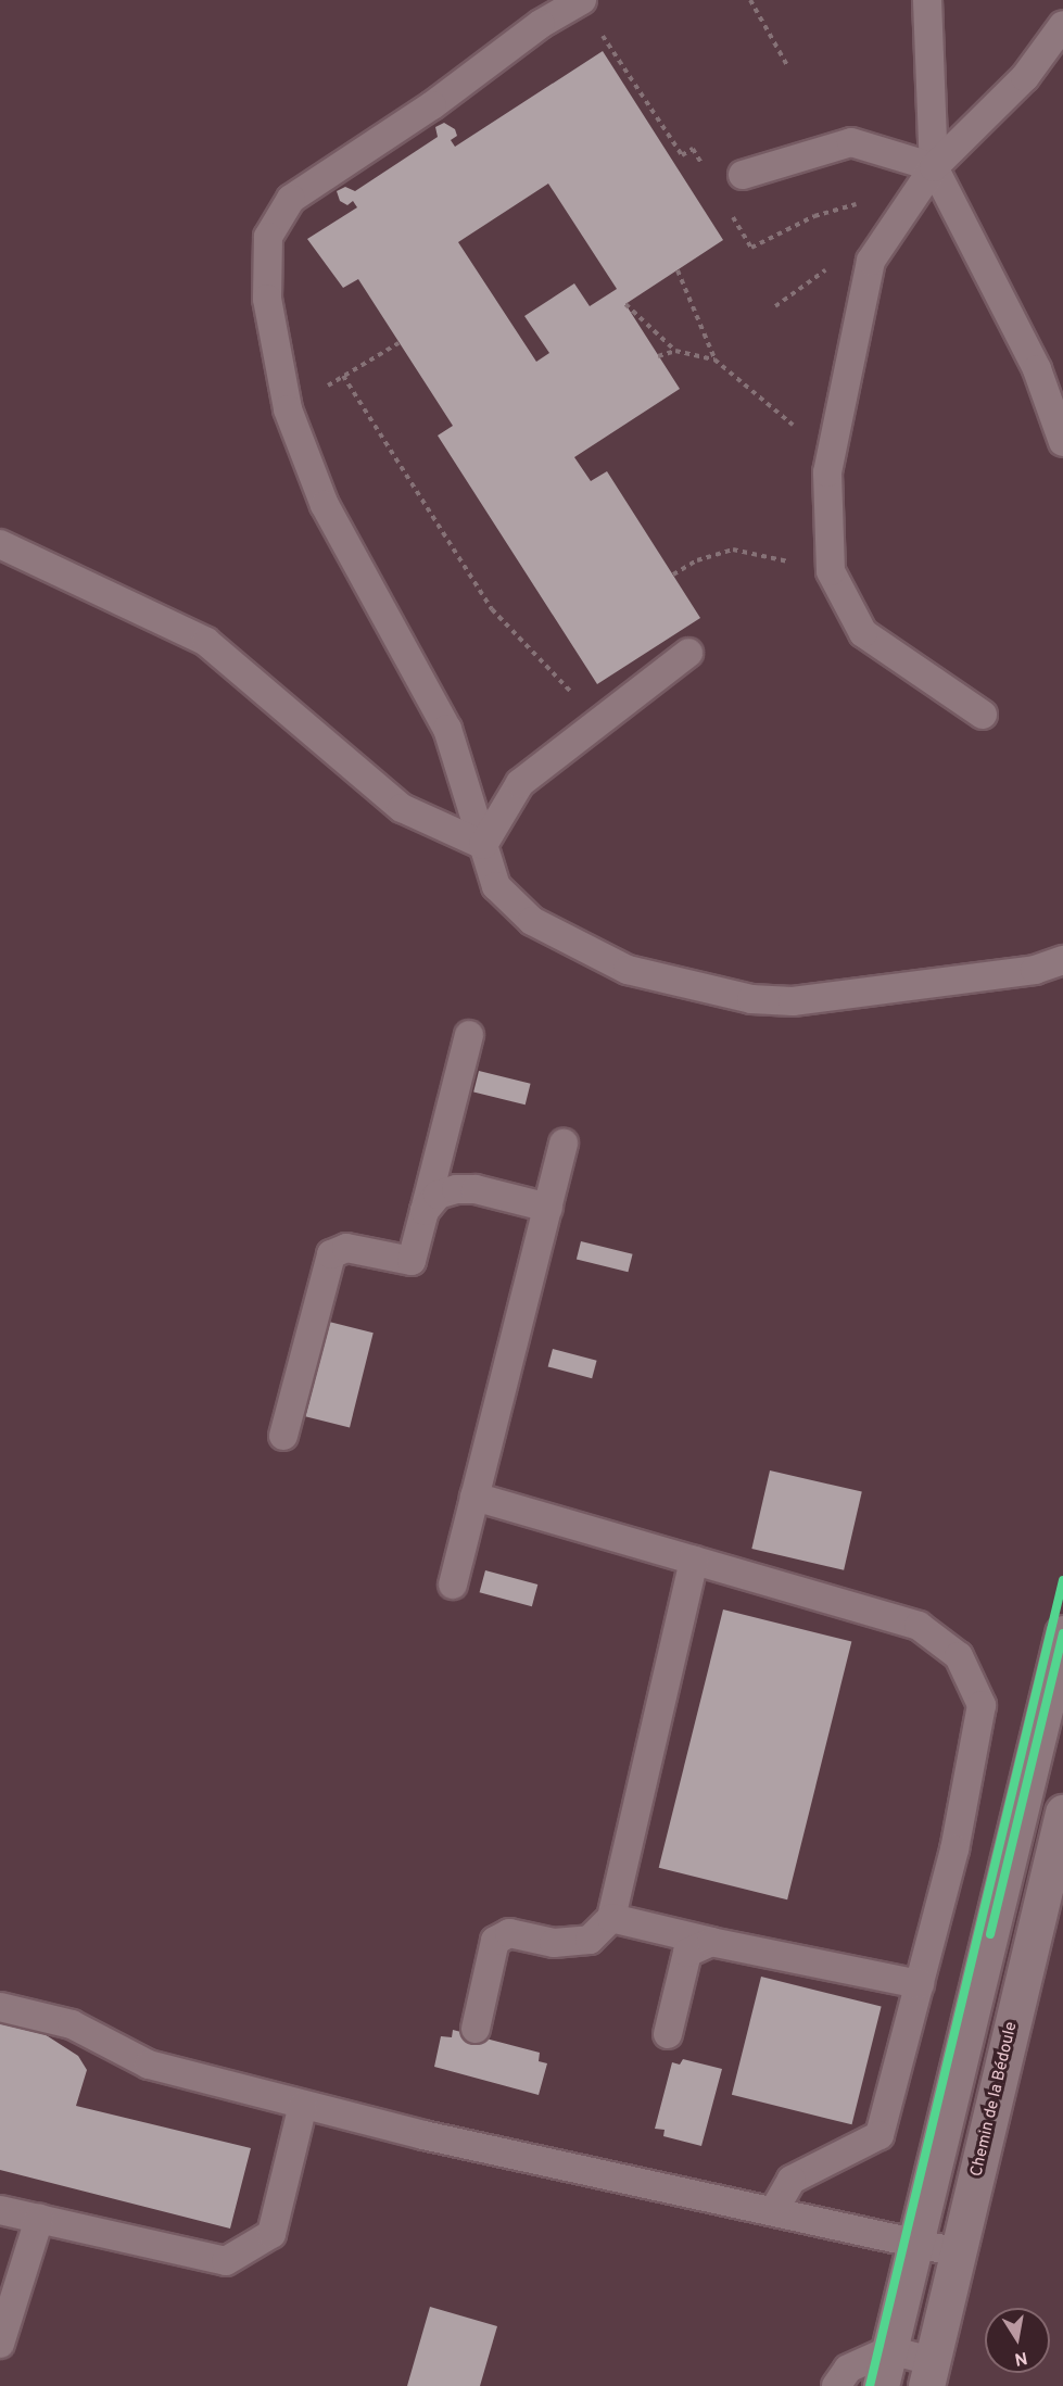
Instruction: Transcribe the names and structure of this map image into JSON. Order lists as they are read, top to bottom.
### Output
{
  "streets": {
    "street": ["Chemin de la Bédoule"]
  },
  "north": "bottom"
}
